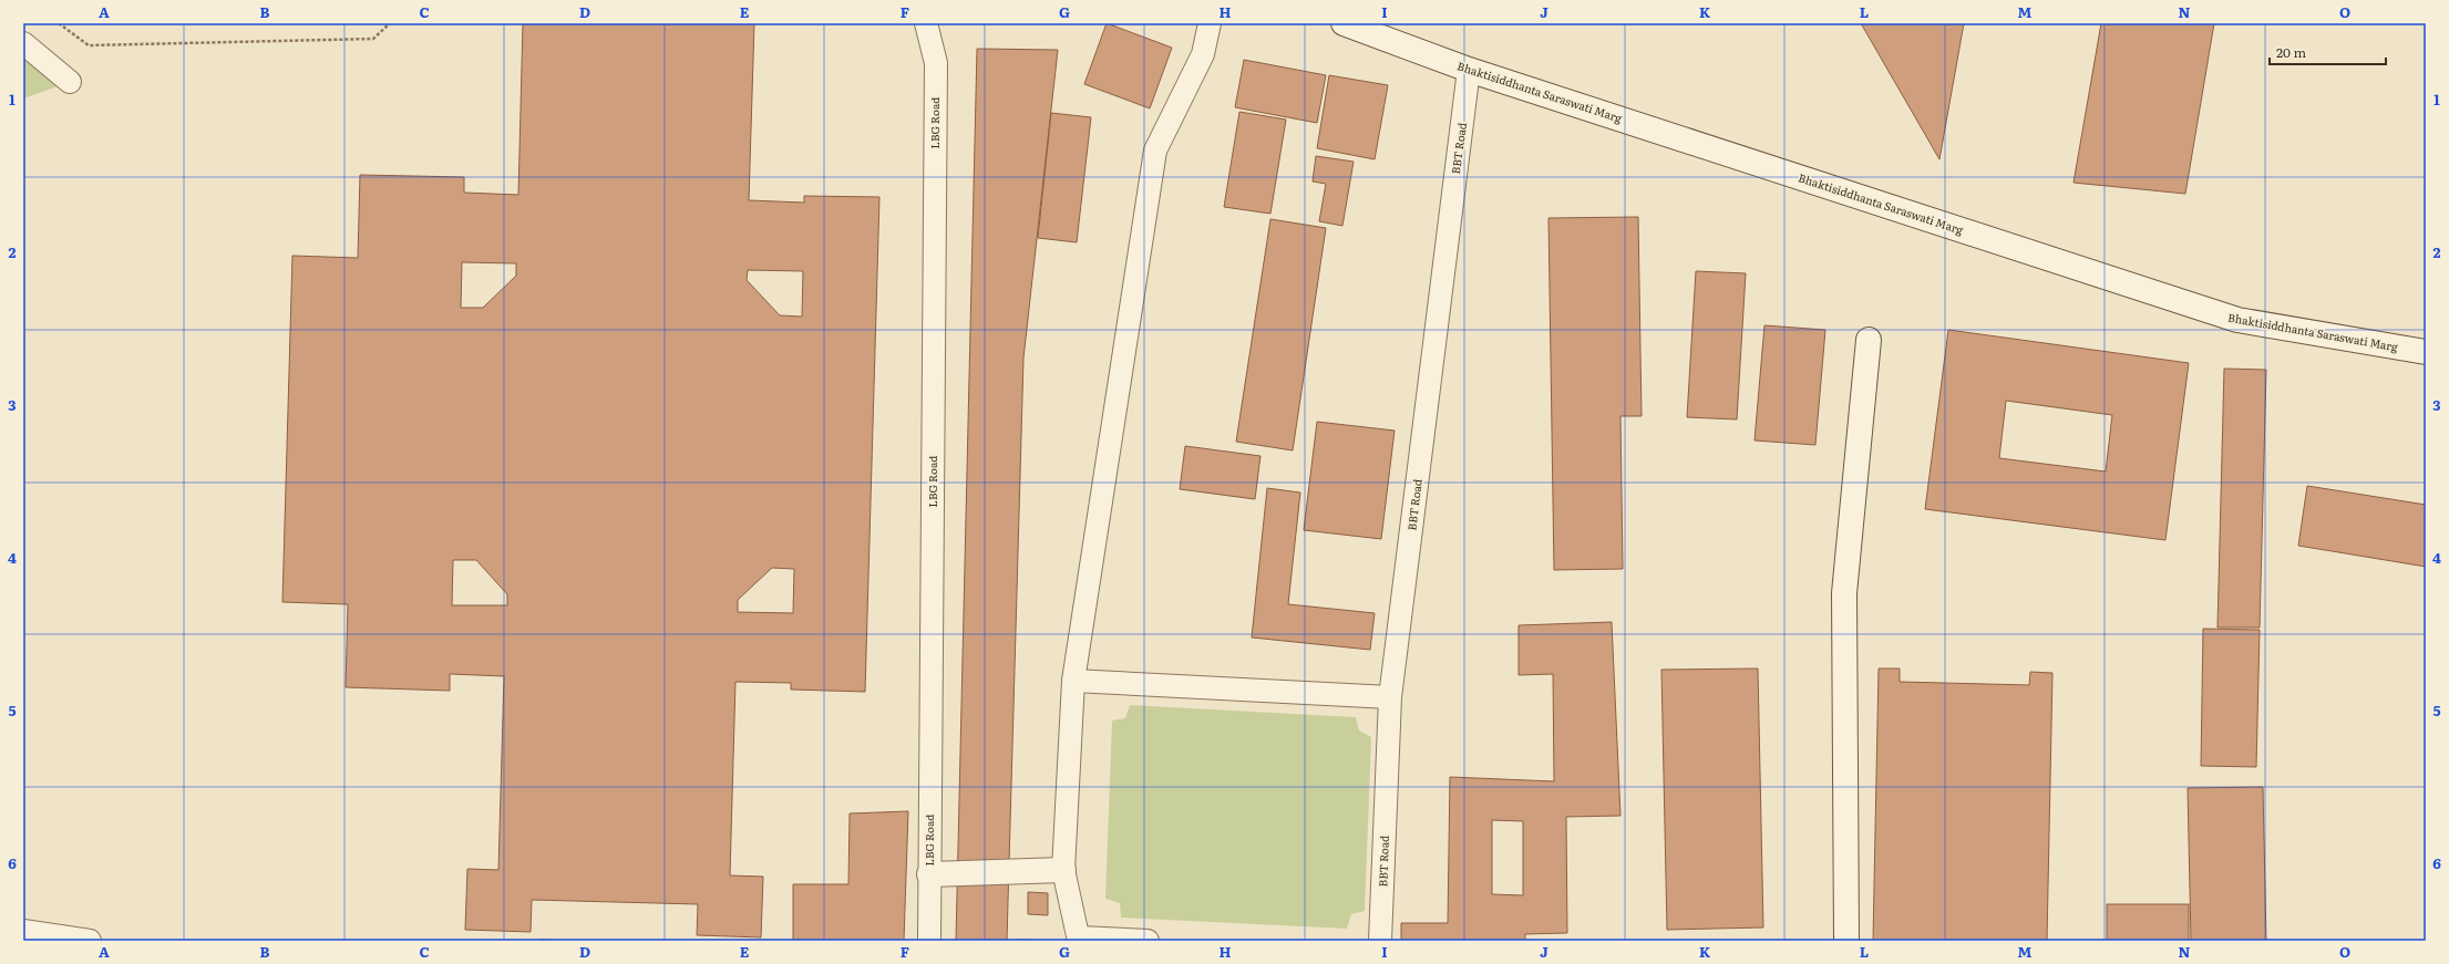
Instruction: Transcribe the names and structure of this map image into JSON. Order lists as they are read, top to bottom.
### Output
{
  "streets": {
    "main road": ["Bhaktisiddhanta Saraswati Marg"],
    "lane": ["LBG Road", "BBT Road"]
  },
  "crossings": [
    ["Bhaktisiddhanta Saraswati Marg", "BBT Road"]
  ],
  "scale_bar": "20 m",
  "grid": {
    "columns": [
      "A",
      "B",
      "C",
      "D",
      "E",
      "F",
      "G",
      "H",
      "I",
      "J",
      "K",
      "L",
      "M",
      "N",
      "O"
    ],
    "rows": [
      "1",
      "2",
      "3",
      "4",
      "5",
      "6"
    ]
  }
}
